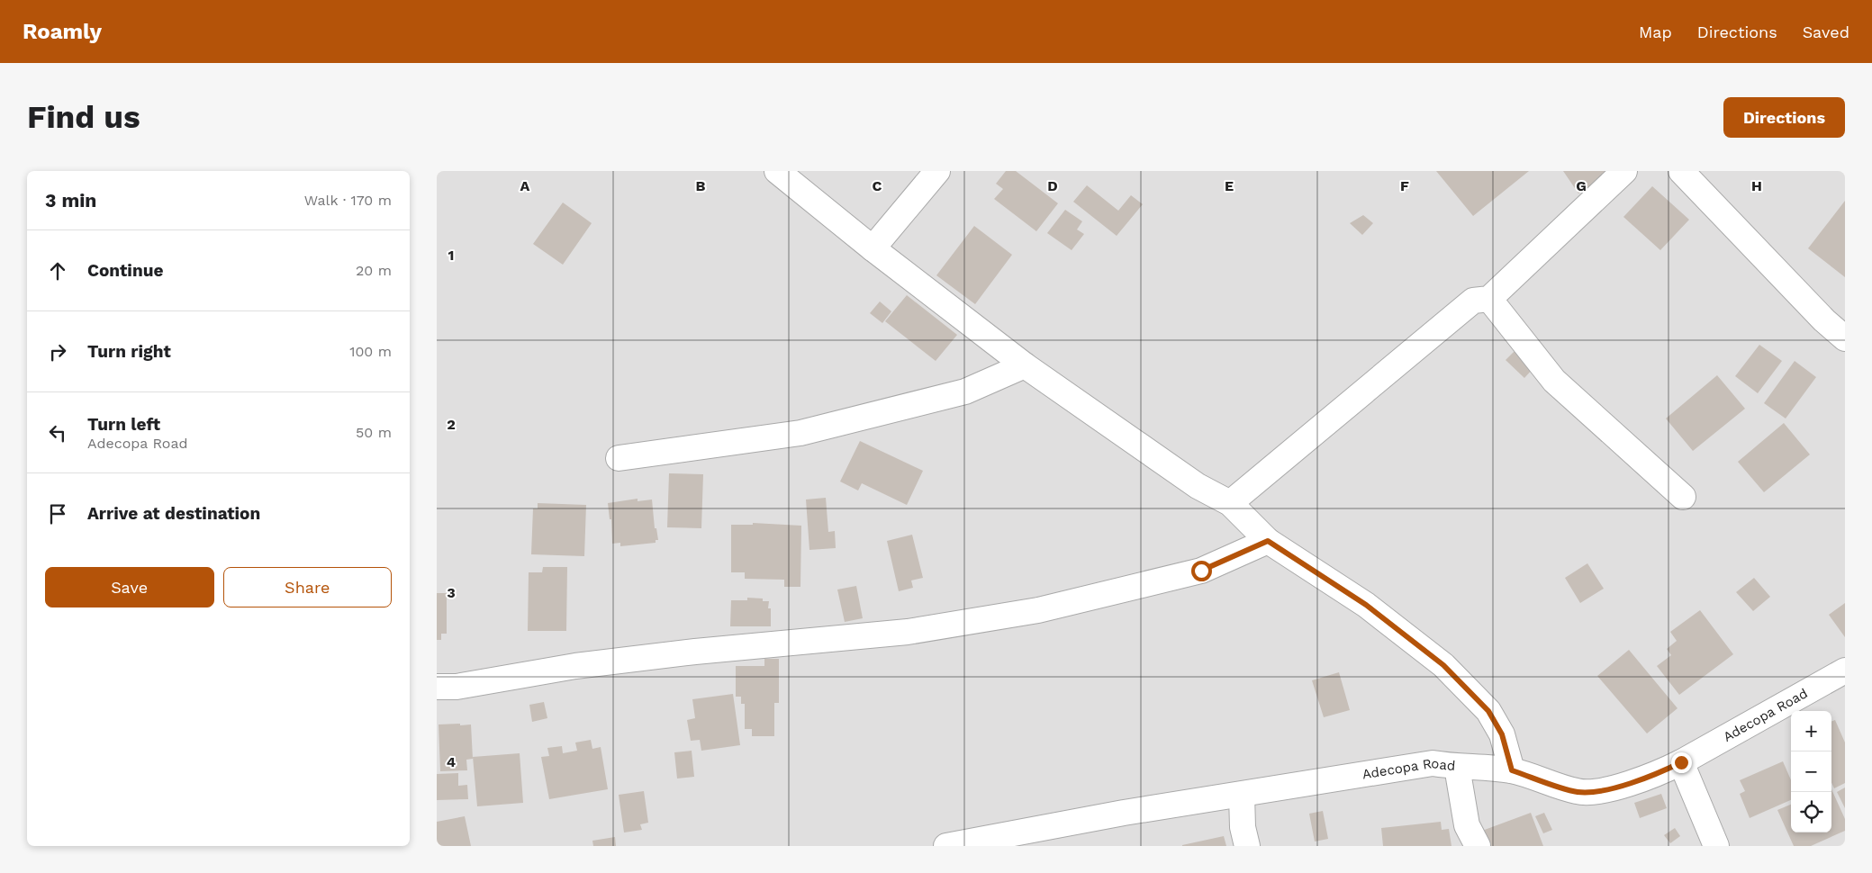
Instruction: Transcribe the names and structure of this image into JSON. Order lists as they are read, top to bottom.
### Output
{
  "streets": {
    "street": ["Adecopa Road"]
  },
  "page": {
    "header": "Roamly",
    "nav": ["Map", "Directions", "Saved"],
    "buttons": [
      "Directions",
      ["Save", "Share"]
    ],
    "title": "Find us",
    "heading": ["3 min", "Walk · 170 m"],
    "list": [
      ["Continue", "20 m"],
      ["Turn right", "100 m"],
      ["Turn left", "Adecopa Road", "50 m"],
      "Arrive at destination"
    ],
    "map_buttons": ["+", "−"]
  },
  "grid": {
    "columns": [
      "A",
      "B",
      "C",
      "D",
      "E",
      "F",
      "G",
      "H"
    ],
    "rows": [
      "1",
      "2",
      "3",
      "4"
    ]
  }
}
